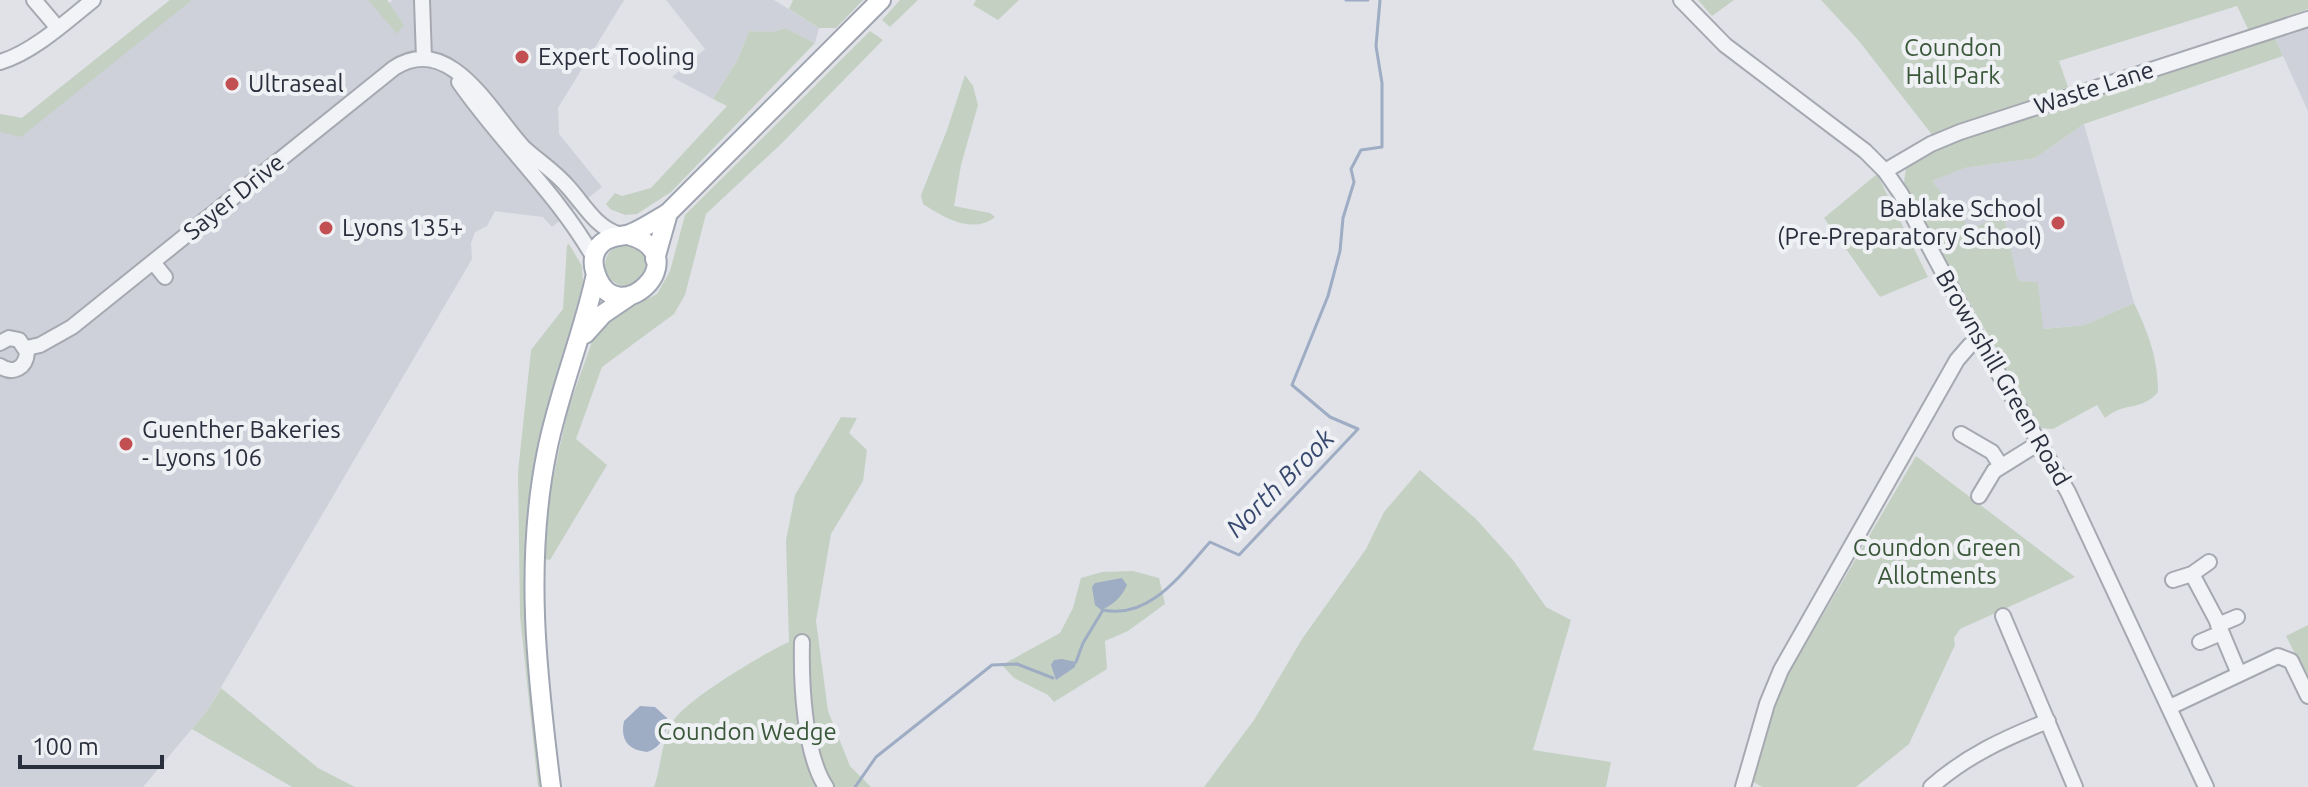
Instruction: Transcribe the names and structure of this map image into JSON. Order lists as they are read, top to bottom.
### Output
{
  "streets": {
    "street": ["Waste Lane", "Sayer Drive", "Brownshill Green Road"]
  },
  "crossings": [
    ["Waste Lane", "Brownshill Green Road"]
  ],
  "water": ["North Brook"],
  "parks": ["Coundon Hall Park", "Coundon Green Allotments", "Coundon Wedge"],
  "places": [
    "Expert Tooling",
    "Ultraseal",
    "Bablake School (Pre-Preparatory School)",
    "Lyons 135+",
    "Guenther Bakeries - Lyons 106"
  ],
  "scale_bar": "100 m"
}
